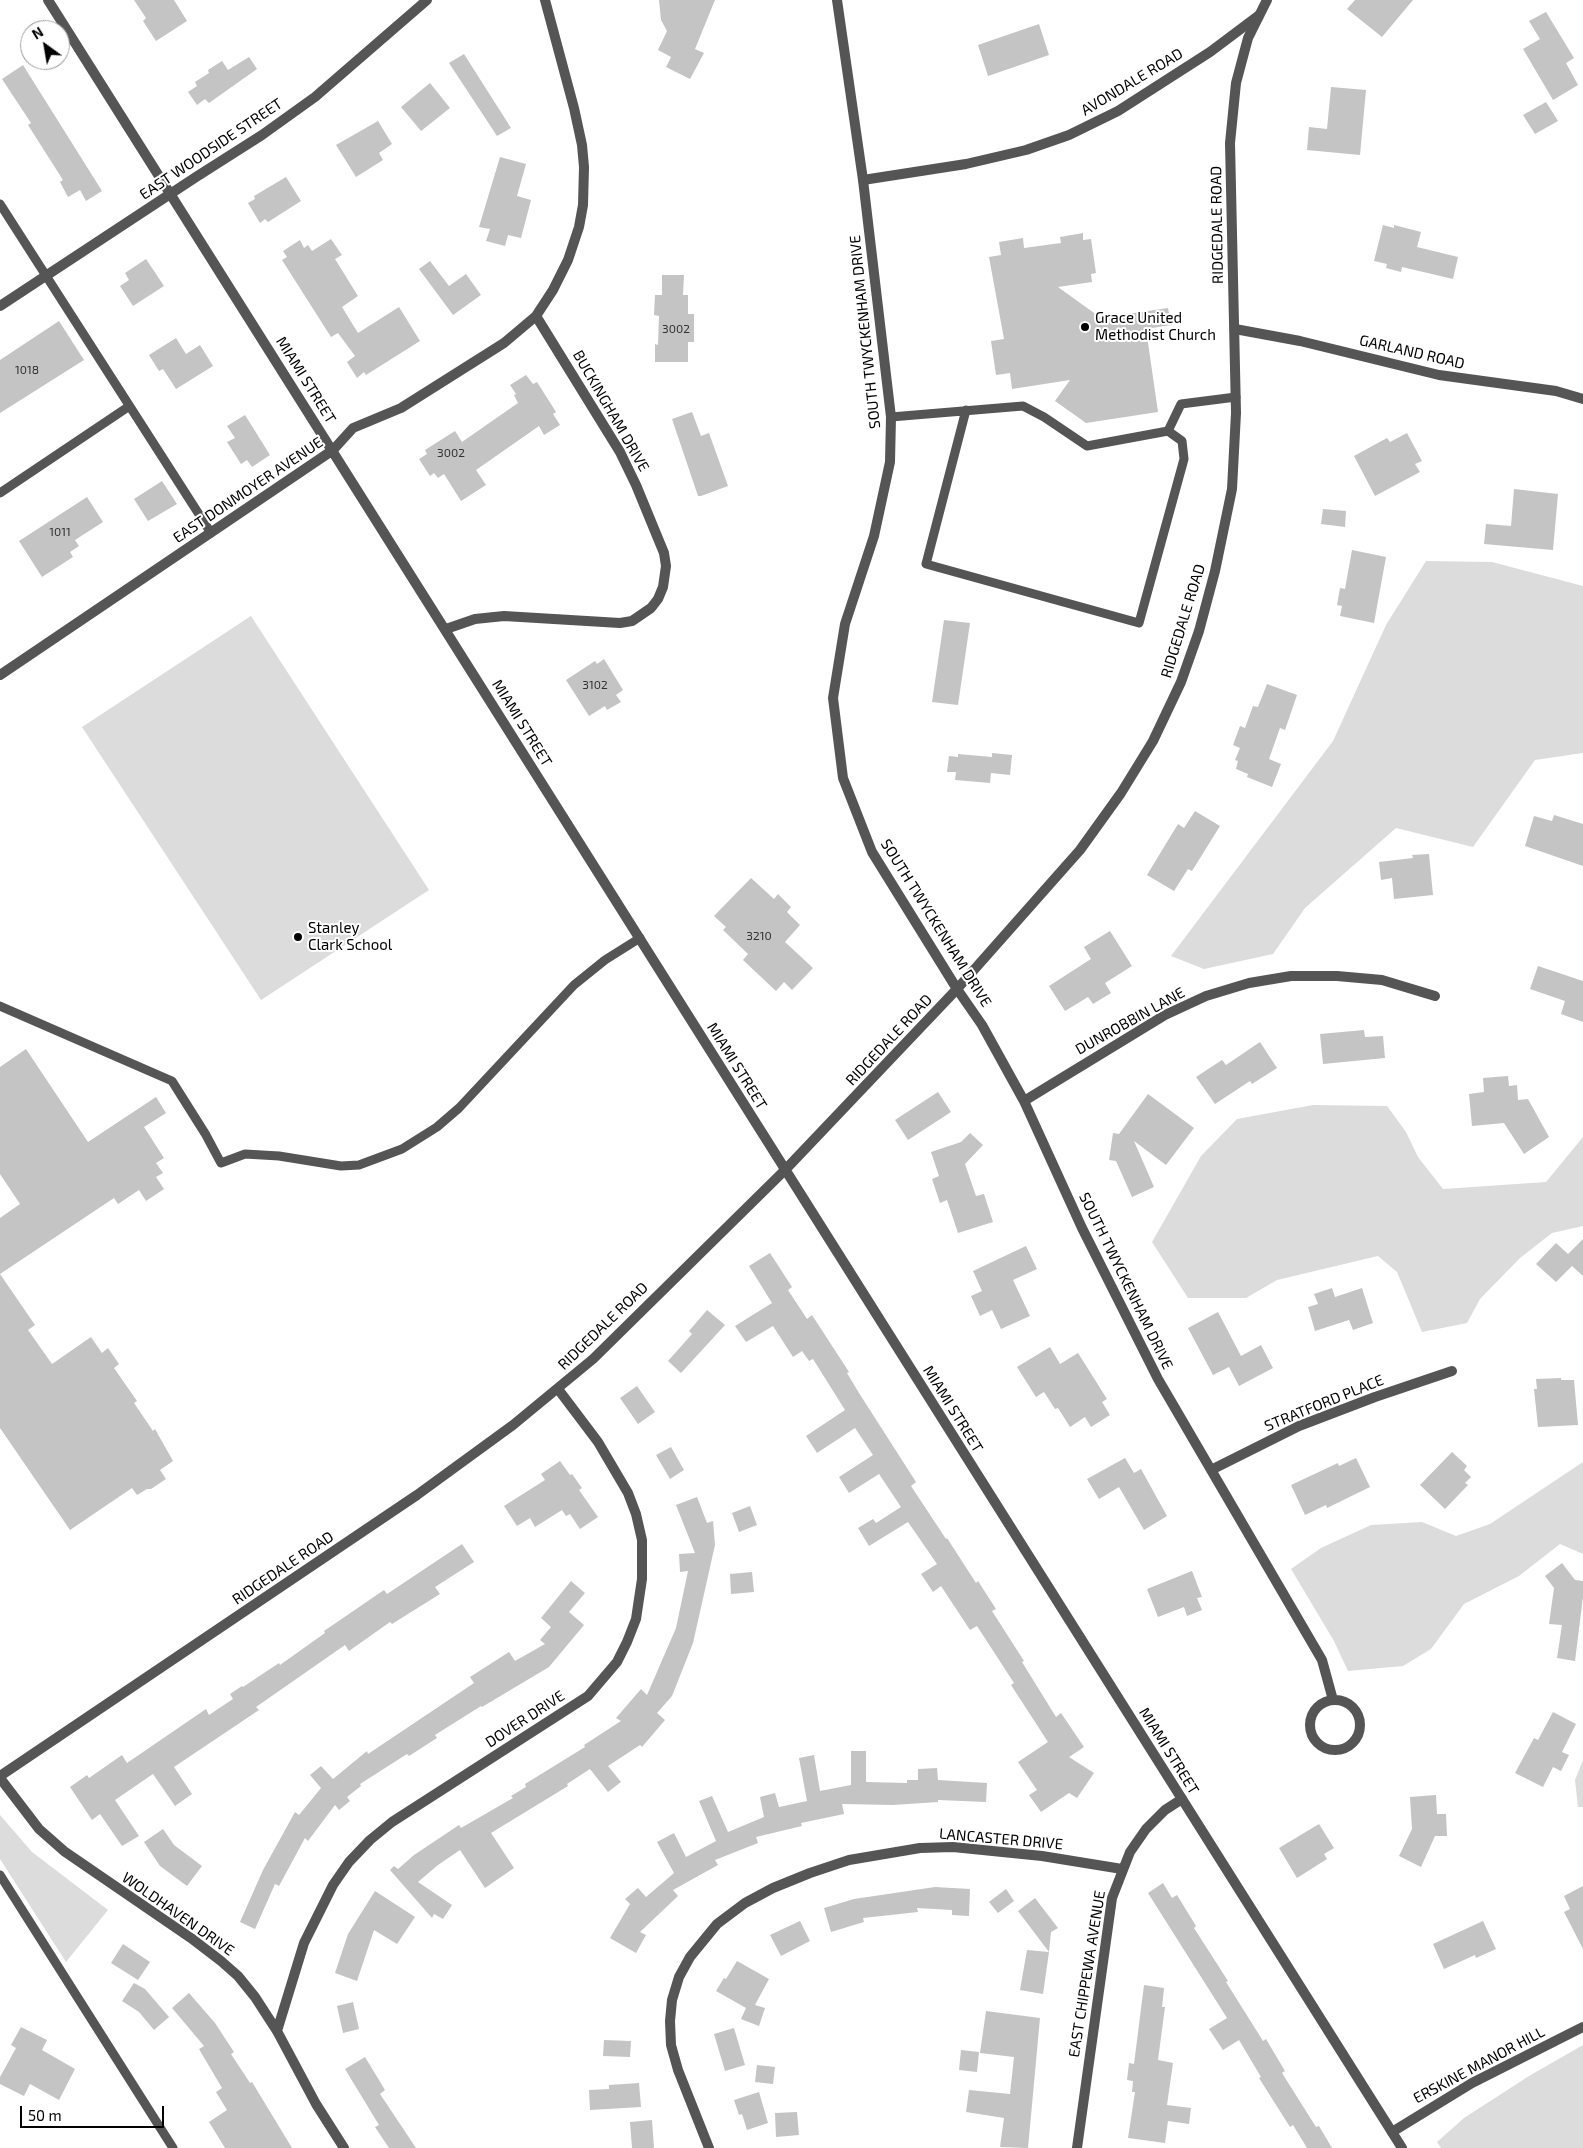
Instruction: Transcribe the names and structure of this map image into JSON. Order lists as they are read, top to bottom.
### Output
{
  "streets": {
    "street": [
      "AVONDALE ROAD",
      "EAST WOODSIDE STREET",
      "RIDGEDALE ROAD",
      "SOUTH TWYCKENHAM DRIVE",
      "GARLAND ROAD",
      "MIAMI STREET",
      "BUCKINGHAM DRIVE",
      "EAST DONMOYER AVENUE",
      "DUNROBBIN LANE",
      "STRATFORD PLACE",
      "DOVER DRIVE",
      "LANCASTER DRIVE",
      "WOLDHAVEN DRIVE",
      "EAST CHIPPEWA AVENUE",
      "ERSKINE MANOR HILL"
    ]
  },
  "crossings": [
    ["AVONDALE ROAD", "RIDGEDALE ROAD"],
    ["AVONDALE ROAD", "SOUTH TWYCKENHAM DRIVE"],
    ["EAST WOODSIDE STREET", "MIAMI STREET"],
    ["RIDGEDALE ROAD", "SOUTH TWYCKENHAM DRIVE"],
    ["RIDGEDALE ROAD", "GARLAND ROAD"],
    ["RIDGEDALE ROAD", "MIAMI STREET"],
    ["RIDGEDALE ROAD", "DOVER DRIVE"],
    ["RIDGEDALE ROAD", "WOLDHAVEN DRIVE"],
    ["SOUTH TWYCKENHAM DRIVE", "DUNROBBIN LANE"],
    ["SOUTH TWYCKENHAM DRIVE", "STRATFORD PLACE"],
    ["MIAMI STREET", "BUCKINGHAM DRIVE"],
    ["MIAMI STREET", "EAST DONMOYER AVENUE"],
    ["MIAMI STREET", "EAST CHIPPEWA AVENUE"],
    ["MIAMI STREET", "ERSKINE MANOR HILL"],
    ["BUCKINGHAM DRIVE", "EAST DONMOYER AVENUE"],
    ["DOVER DRIVE", "WOLDHAVEN DRIVE"],
    ["LANCASTER DRIVE", "EAST CHIPPEWA AVENUE"]
  ],
  "places": ["Grace United Methodist Church", "Stanley Clark School"],
  "house_numbers": [
    "3002",
    "1018",
    "3002",
    "1011",
    "3102",
    "3210"
  ],
  "scale_bar": "50 m",
  "north": "top left"
}
